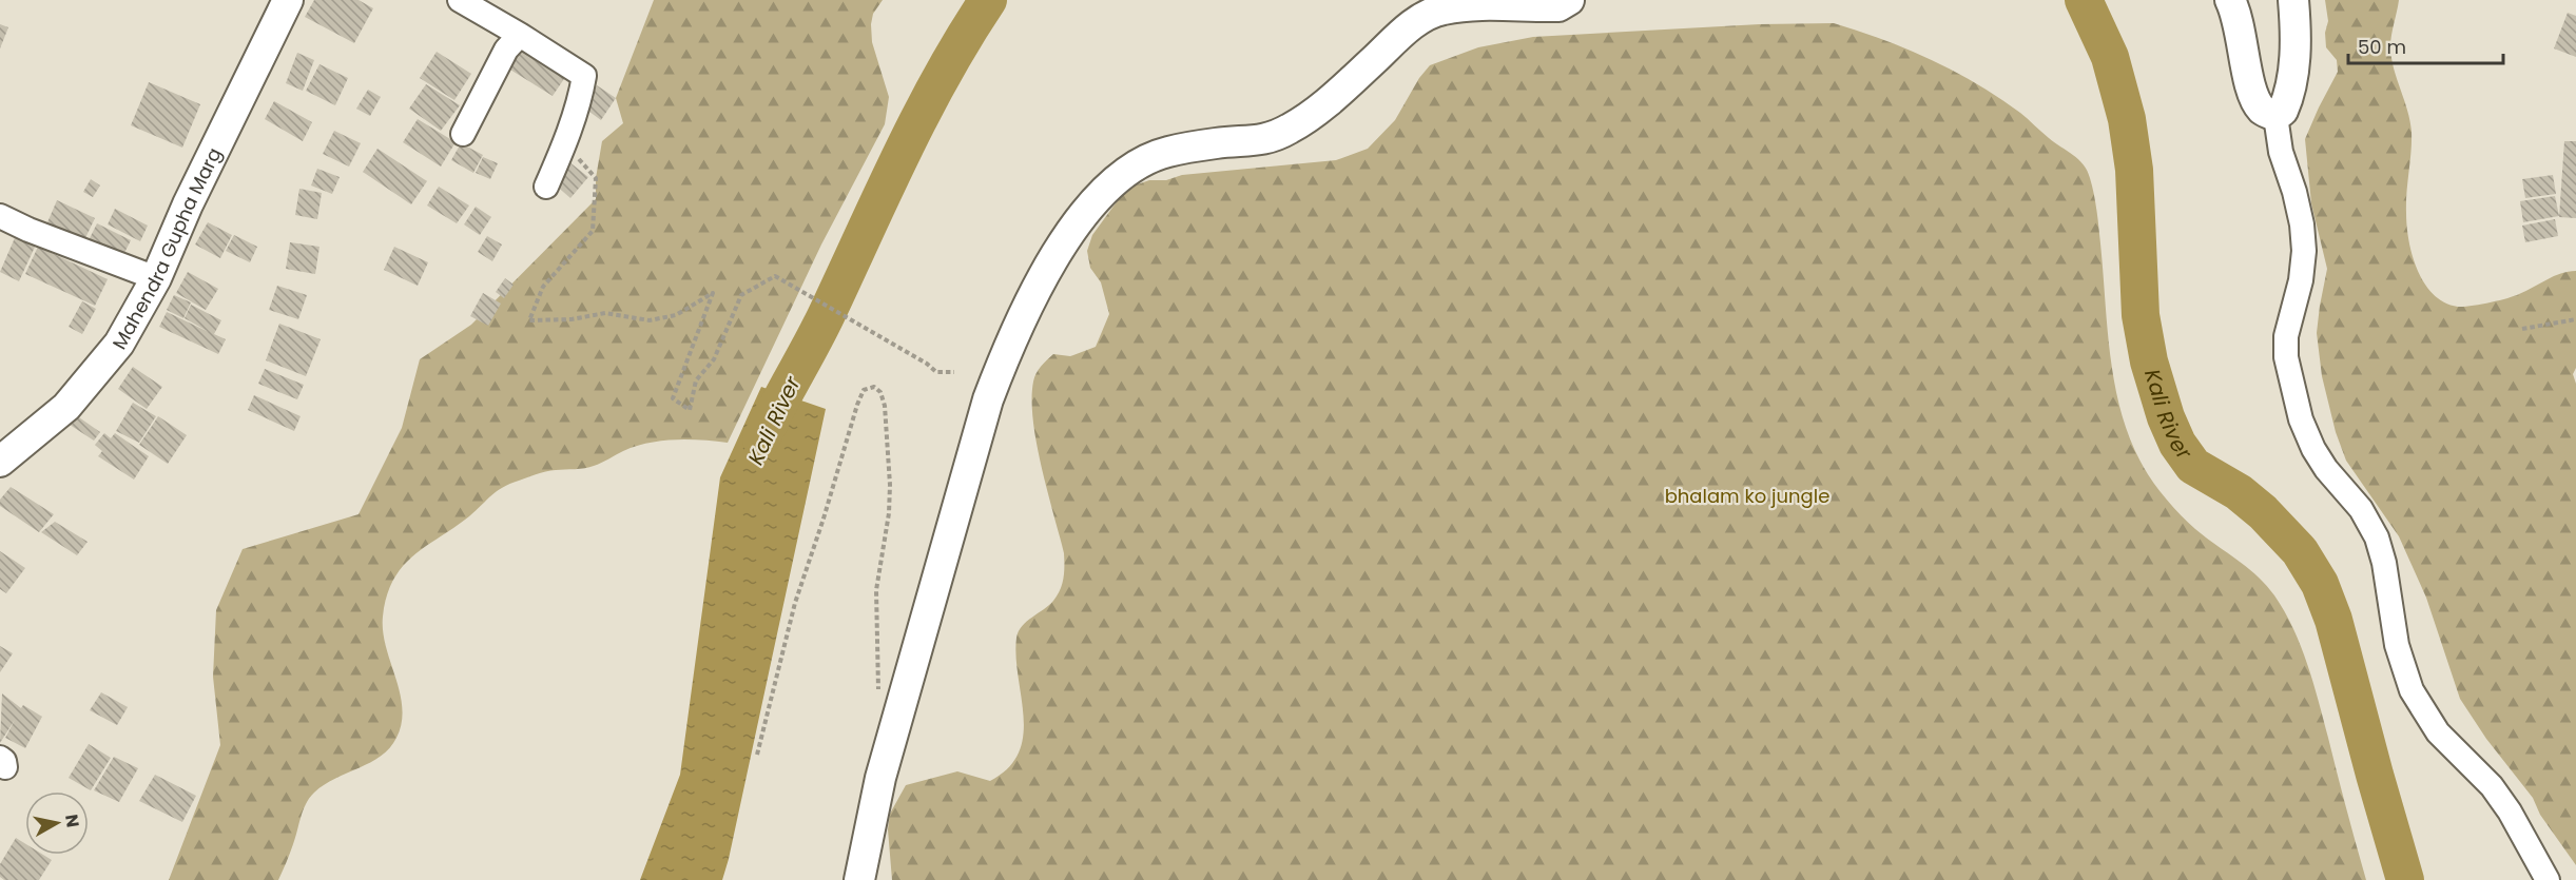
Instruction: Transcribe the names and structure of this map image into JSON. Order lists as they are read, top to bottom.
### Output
{
  "streets": {
    "main road": ["Mahendra Gupha Marg"]
  },
  "water": ["Kali River"],
  "parks": ["bhalam ko jungle"],
  "scale_bar": "50 m",
  "north": "right"
}
